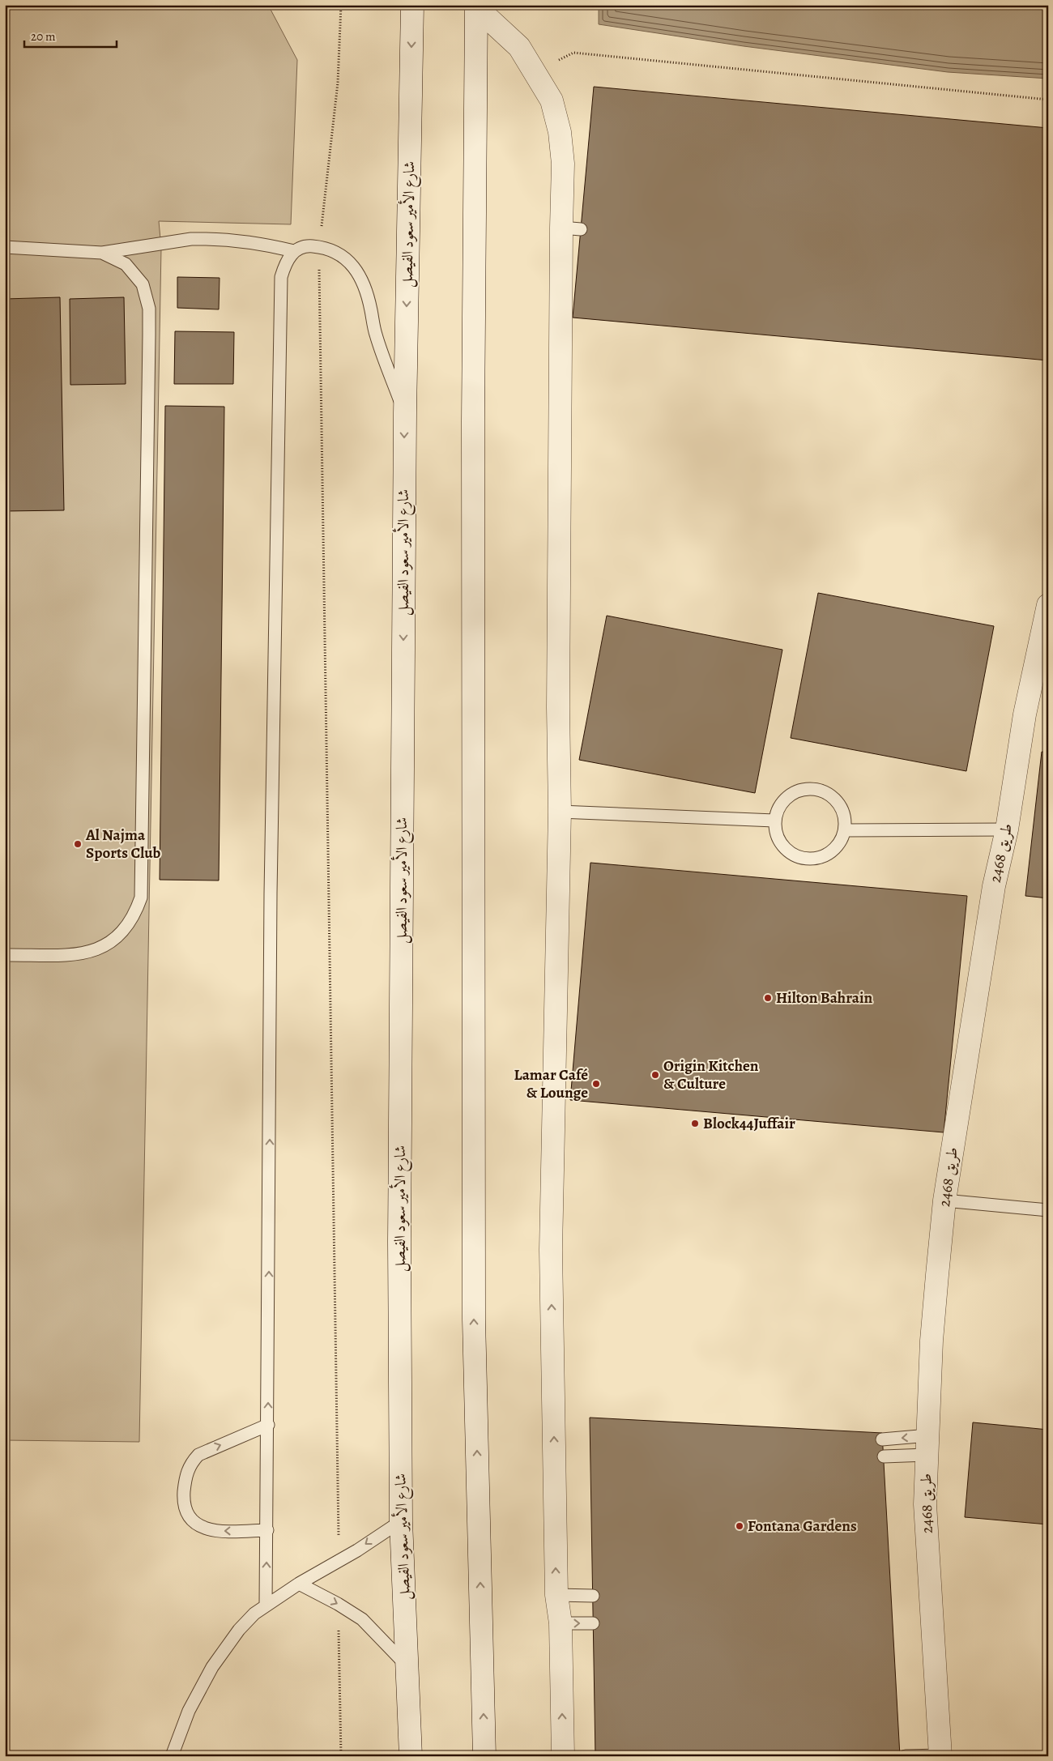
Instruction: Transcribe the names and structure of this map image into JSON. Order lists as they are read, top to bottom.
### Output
{
  "streets": {
    "street": ["شارع الأمير سعود الفيصل", "طريق 2468"]
  },
  "places": [
    "Al Najma Sports Club",
    "Hilton Bahrain",
    "Origin Kitchen & Culture",
    "Lamar Café & Lounge",
    "Block44Juffair",
    "Fontana Gardens"
  ],
  "scale_bar": "20 m"
}
